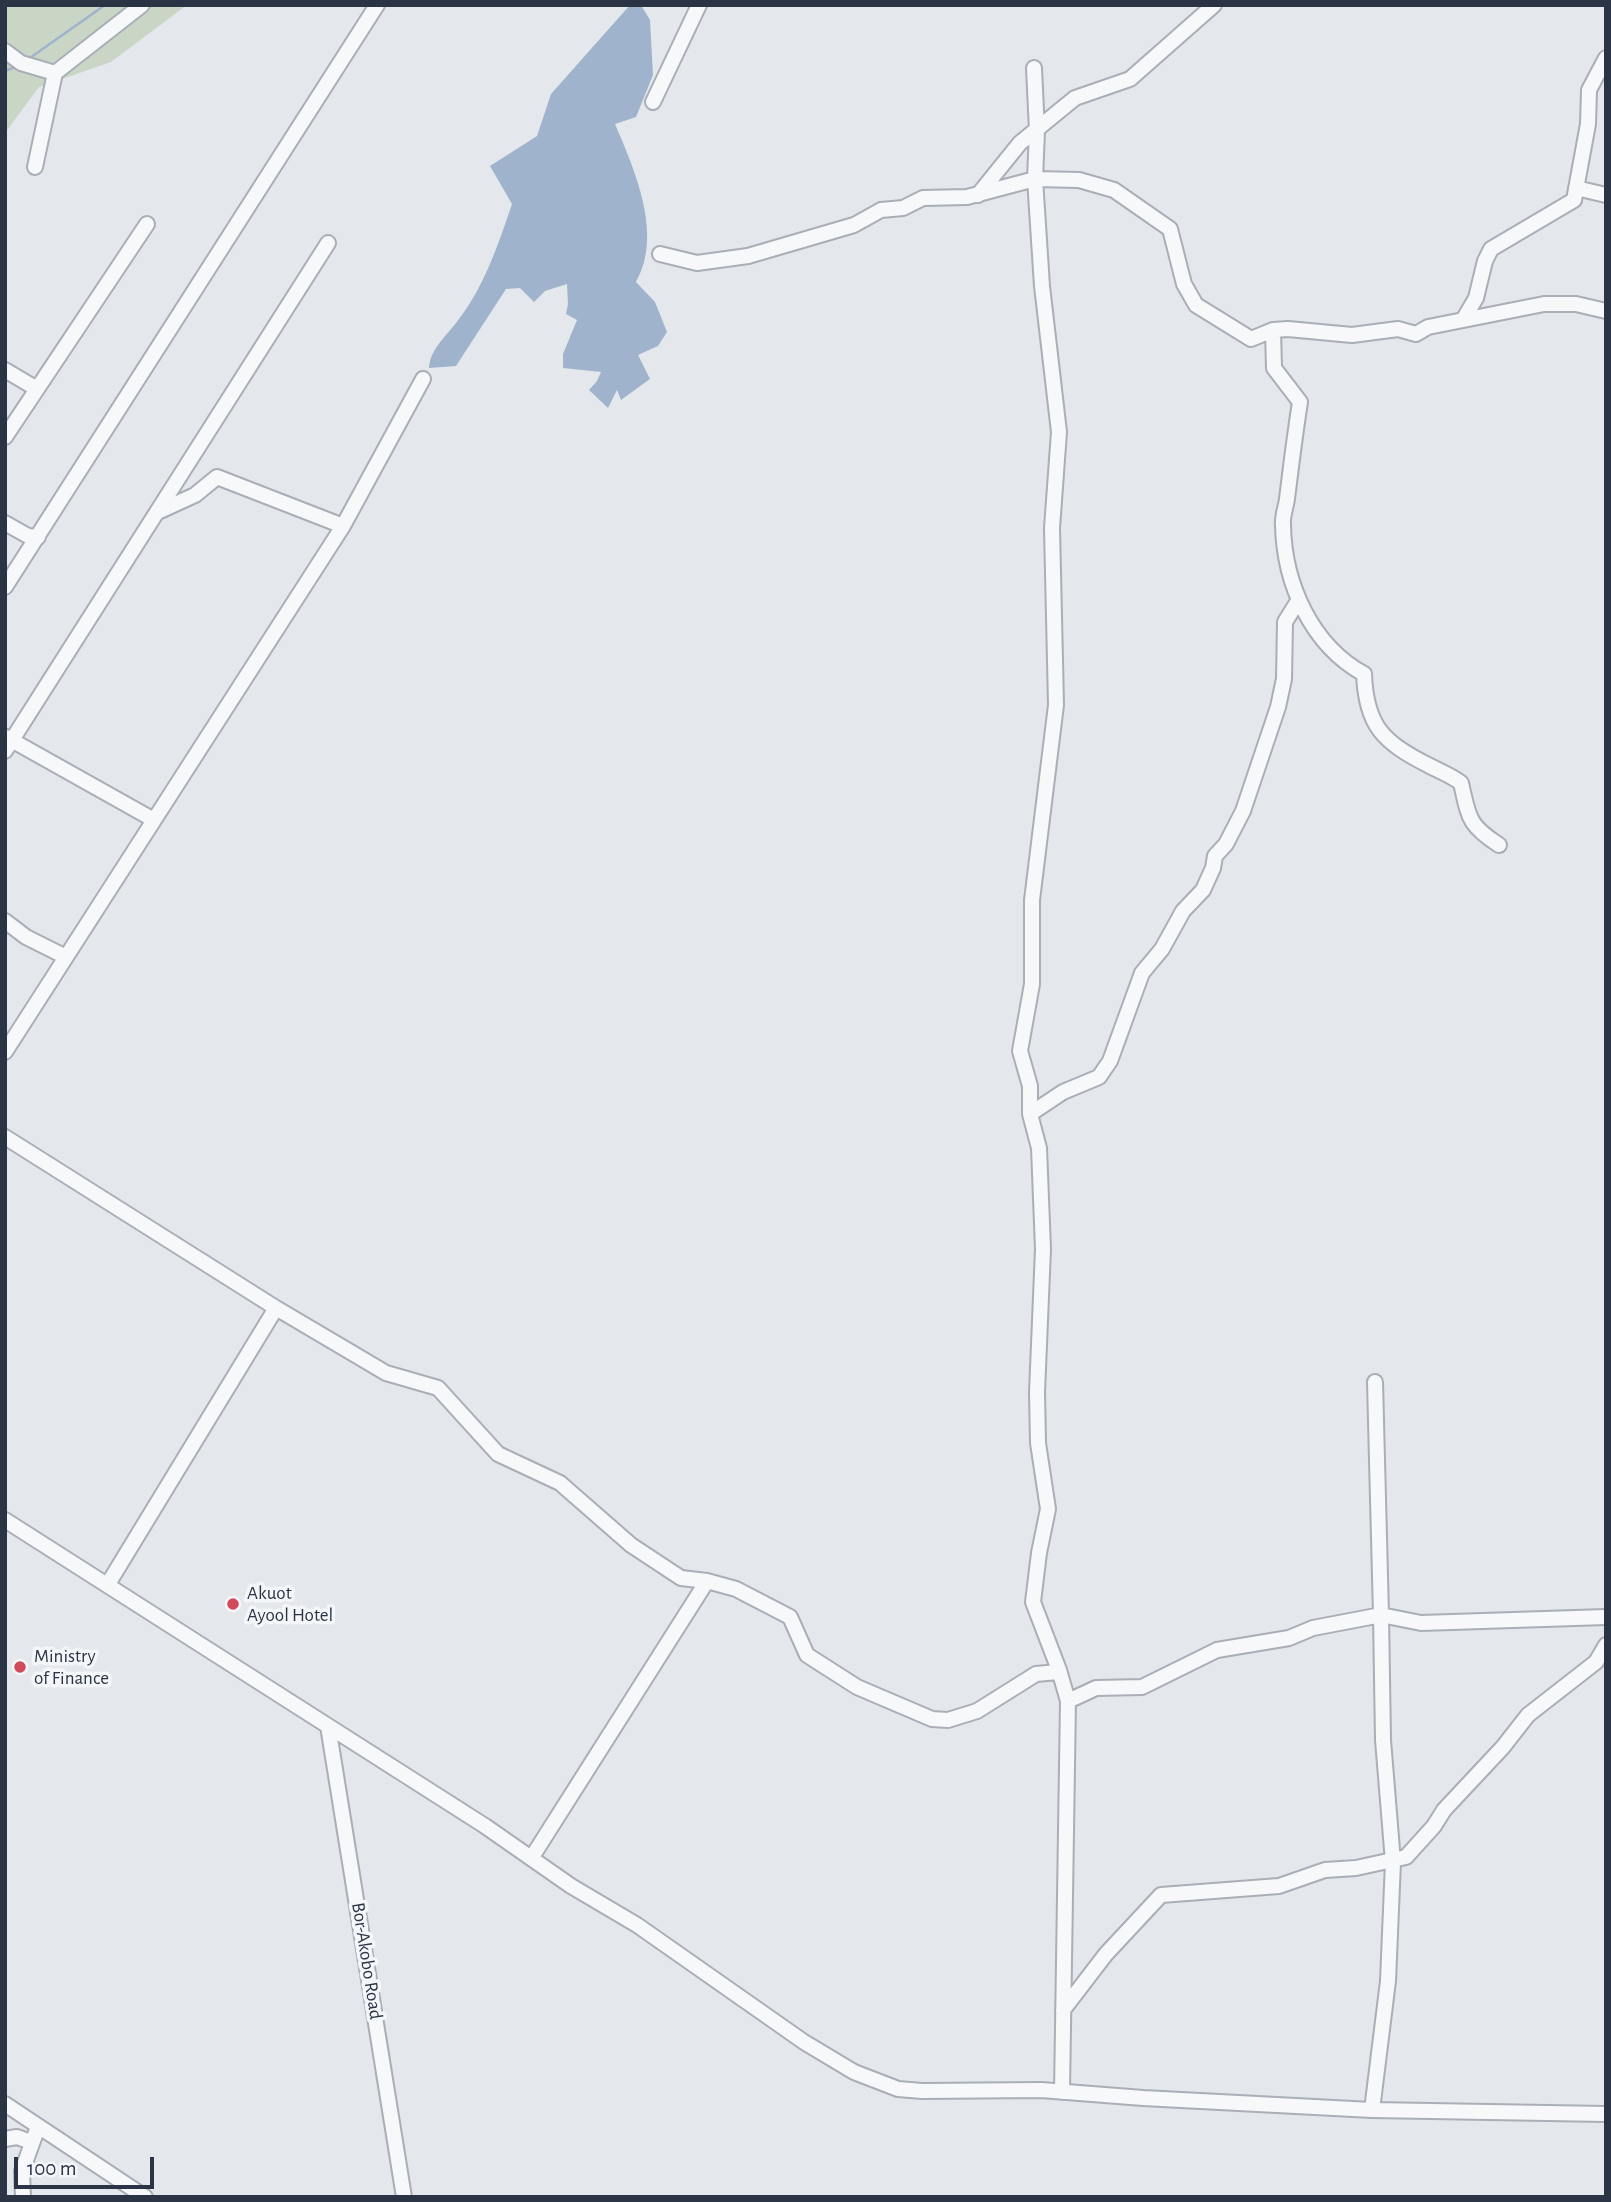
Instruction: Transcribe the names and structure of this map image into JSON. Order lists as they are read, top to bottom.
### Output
{
  "streets": {
    "street": ["Bor-Akobo Road"]
  },
  "places": ["Akuot Ayool Hotel", "Ministry of Finance"],
  "scale_bar": "100 m"
}
